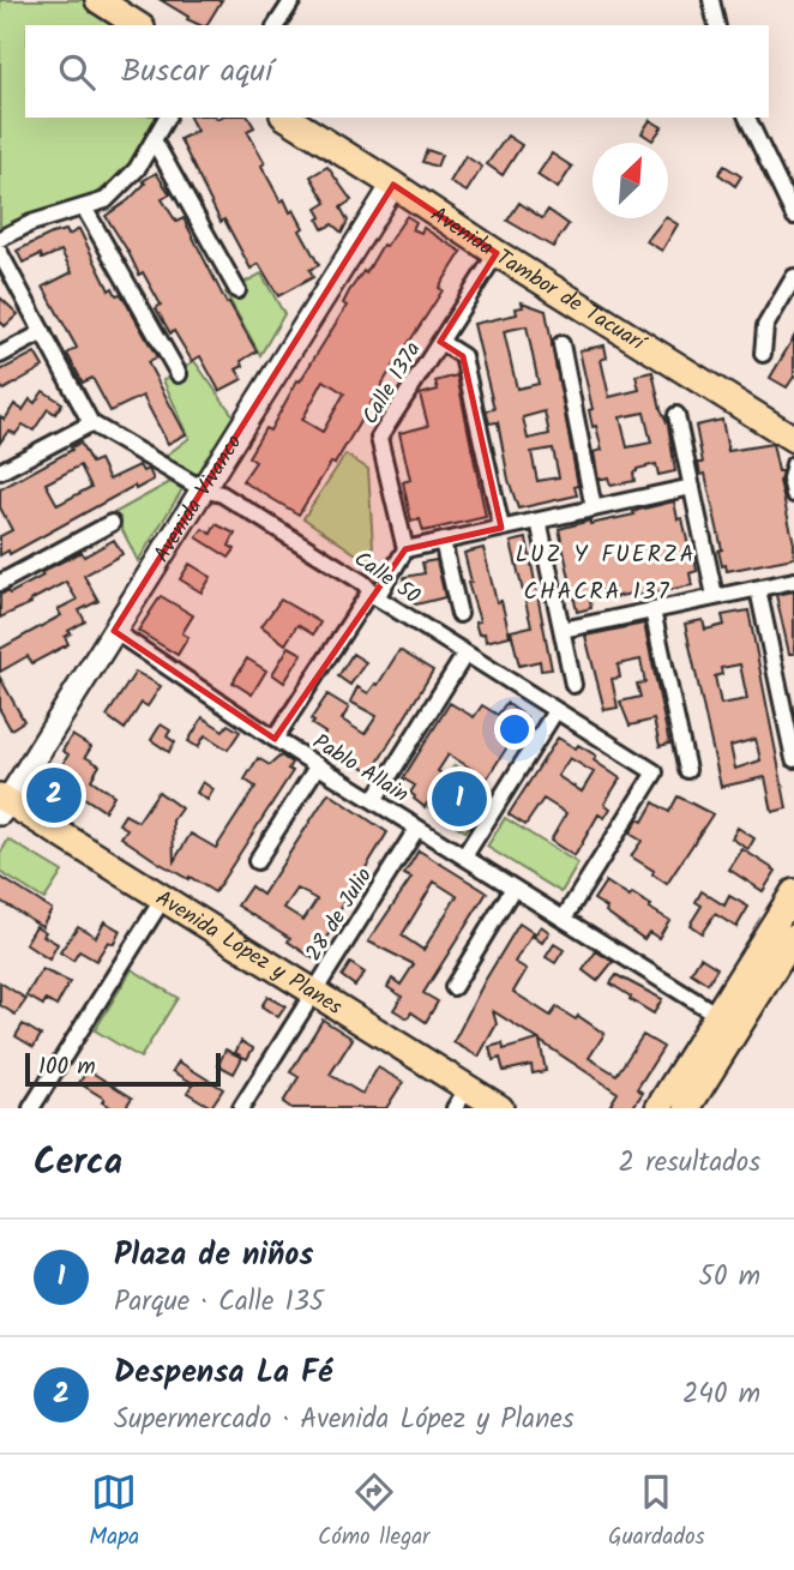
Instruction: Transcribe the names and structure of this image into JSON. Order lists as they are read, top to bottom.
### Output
{
  "streets": {
    "main road": ["Avenida Tambor de Tacuarí", "Avenida Vivanco", "Avenida López y Planes"],
    "street": [
      "Calle 137a",
      "Calle 50",
      "Pablo Allain",
      "28 de Julio"
    ]
  },
  "crossings": [
    ["Avenida Tambor de Tacuarí", "Calle 137a"],
    ["Avenida Tambor de Tacuarí", "Avenida Vivanco"],
    ["Avenida Vivanco", "Calle 50"],
    ["Avenida Vivanco", "Pablo Allain"],
    ["Avenida Vivanco", "Avenida López y Planes"],
    ["Calle 50", "Pablo Allain"],
    ["Pablo Allain", "28 de Julio"],
    ["28 de Julio", "Avenida López y Planes"]
  ],
  "districts": ["LUZ Y FUERZA", "CHACRA 137"],
  "scale_bar": "100 m",
  "north": "top right",
  "page": {
    "search": "Buscar aquí",
    "pins": ["2", "1"],
    "scale": "100 m",
    "heading": ["Cerca", "2 resultados"],
    "list": [
      {
        "mark": "1",
        "name": "Plaza de niños",
        "note": "Parque · Calle 135",
        "value": "50 m"
      },
      {
        "mark": "2",
        "name": "Despensa La Fé",
        "note": "Supermercado · Avenida López y Planes",
        "value": "240 m"
      }
    ],
    "nav": ["Mapa", "Cómo llegar", "Guardados"]
  }
}
